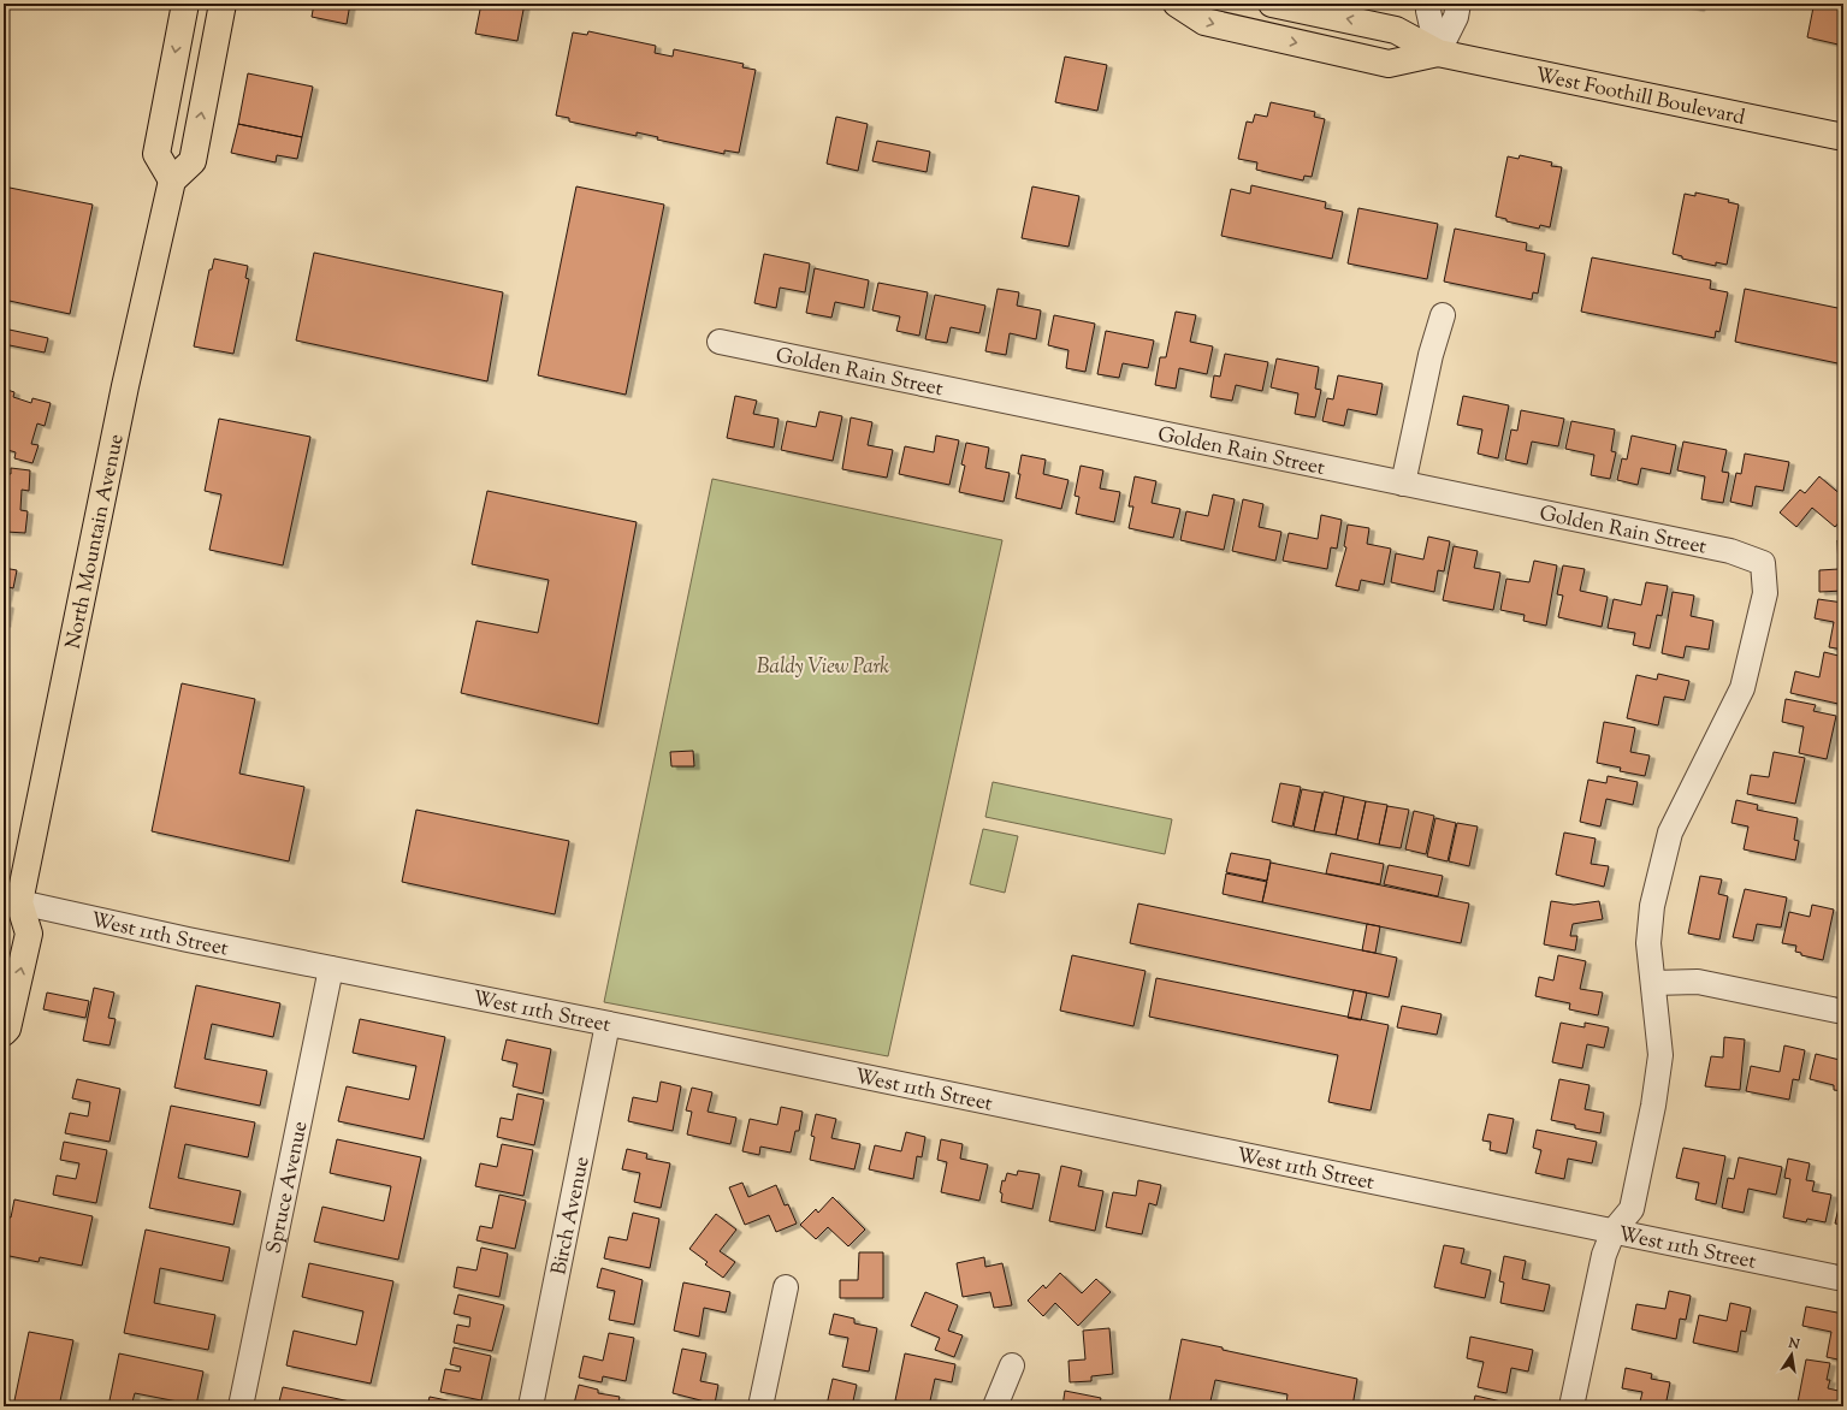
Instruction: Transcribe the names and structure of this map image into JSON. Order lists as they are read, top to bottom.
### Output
{
  "streets": {
    "main road": ["West Foothill Boulevard", "North Mountain Avenue"],
    "street": [
      "Golden Rain Street",
      "West 11th Street",
      "Spruce Avenue",
      "Birch Avenue"
    ]
  },
  "crossings": [
    ["North Mountain Avenue", "West 11th Street"],
    ["West 11th Street", "Spruce Avenue"],
    ["West 11th Street", "Birch Avenue"]
  ],
  "parks": ["Baldy View Park"],
  "north": "top"
}
